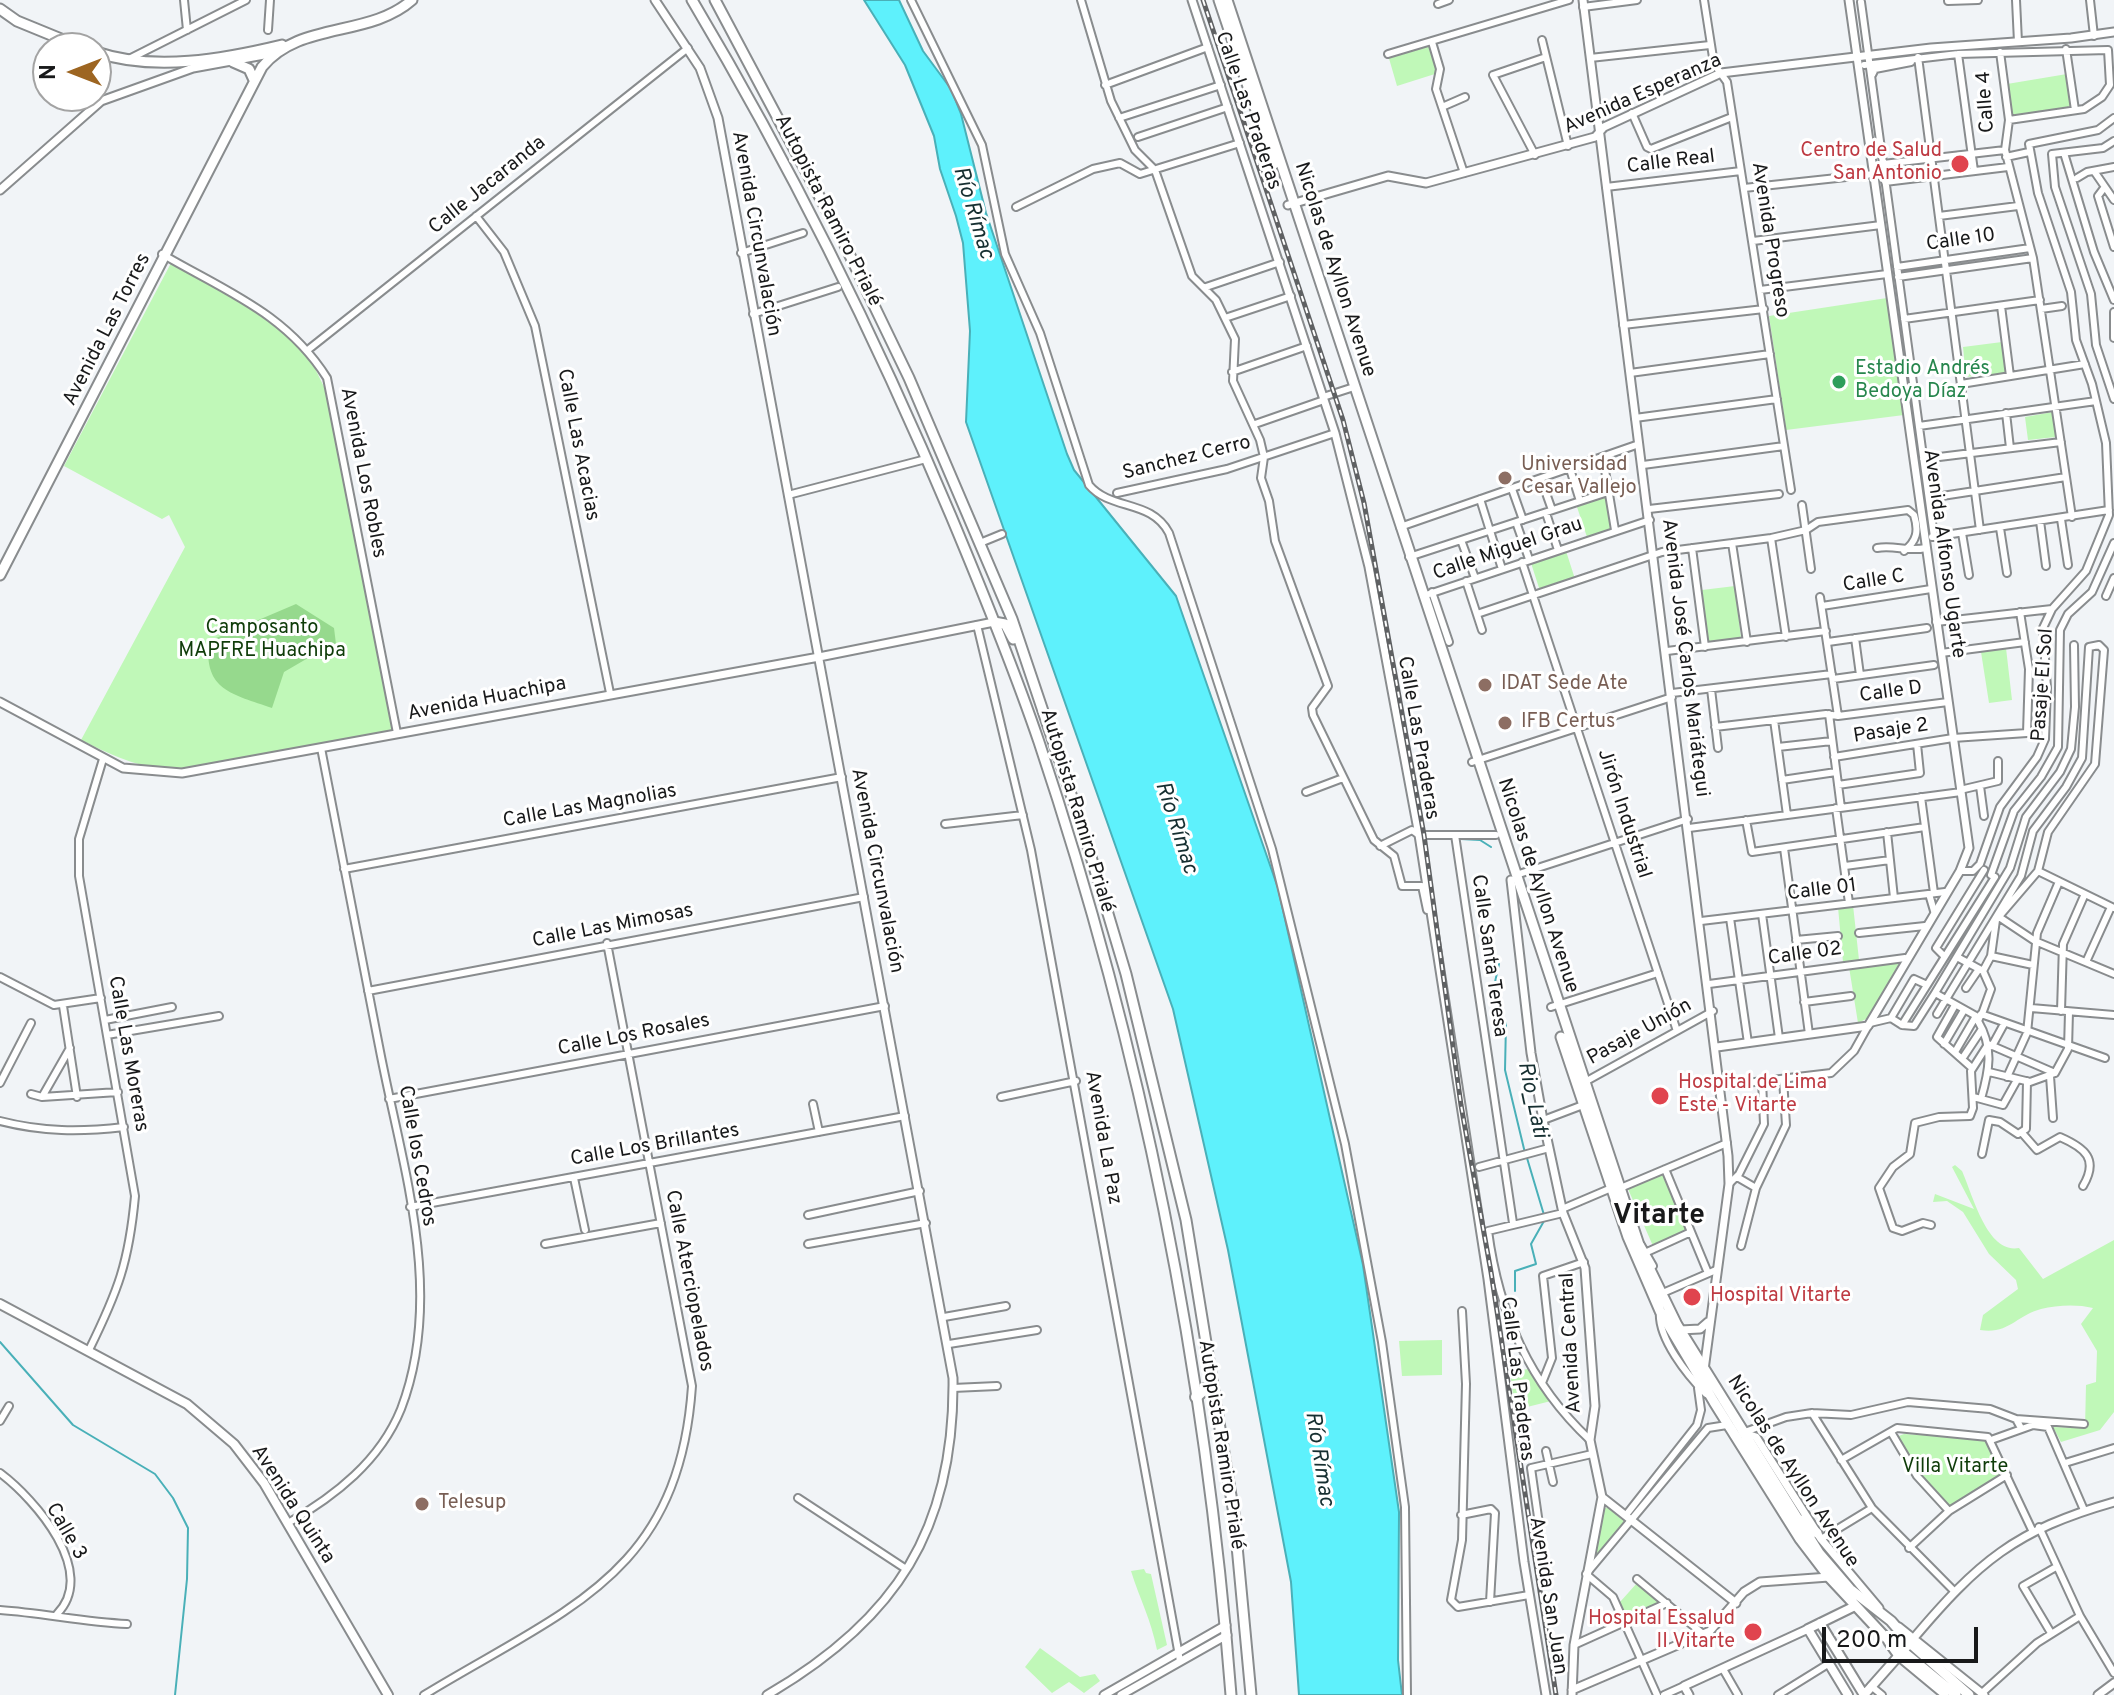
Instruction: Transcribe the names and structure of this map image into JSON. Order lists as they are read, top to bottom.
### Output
{
  "streets": {
    "main road": [
      "Autopista Ramiro Prialé",
      "Nicolas de Ayllon Avenue",
      "Avenida Las Torres",
      "Avenida Quinta"
    ],
    "street": [
      "Avenida Esperanza",
      "Calle 4",
      "Calle Las Praderas",
      "Calle Real",
      "Calle Jacaranda",
      "Avenida Circunvalación",
      "Avenida Progreso",
      "Calle 10",
      "Calle Las Acacias",
      "Sanchez Cerro",
      "Avenida Los Robles",
      "Calle Miguel Grau",
      "Avenida Alfonso Ugarte",
      "Calle C",
      "Avenida José Carlos Mariátegui",
      "Pasaje El Sol",
      "Calle D",
      "Avenida Huachipa",
      "Pasaje 2",
      "Calle Las Magnolias",
      "Jirón Industrial",
      "Calle 01",
      "Calle Las Mimosas",
      "Calle 02",
      "Calle Santa Teresa",
      "Pasaje Unión",
      "Calle Los Rosales",
      "Calle Las Moreras",
      "Avenida La Paz",
      "Calle Los Brillantes",
      "Calle los Cedros",
      "Calle Aterciopelados",
      "Avenida Central",
      "Calle 3",
      "Avenida San Juan"
    ]
  },
  "crossings": [
    ["Avenida Esperanza", "Avenida Progreso"],
    ["Avenida Esperanza", "Nicolas de Ayllon Avenue"],
    ["Avenida Esperanza", "Avenida Alfonso Ugarte"],
    ["Avenida Esperanza", "Avenida José Carlos Mariátegui"],
    ["Calle 4", "Calle 10"],
    ["Calle Las Praderas", "Sanchez Cerro"],
    ["Calle Las Praderas", "Avenida San Juan"],
    ["Calle Real", "Avenida Progreso"],
    ["Calle Real", "Avenida José Carlos Mariátegui"],
    ["Calle Jacaranda", "Avenida Circunvalación"],
    ["Calle Jacaranda", "Calle Las Acacias"],
    ["Calle Jacaranda", "Avenida Los Robles"],
    ["Autopista Ramiro Prialé", "Avenida Huachipa"],
    ["Avenida Circunvalación", "Avenida Huachipa"],
    ["Avenida Circunvalación", "Calle Las Magnolias"],
    ["Avenida Circunvalación", "Calle Las Mimosas"],
    ["Avenida Circunvalación", "Calle Los Rosales"],
    ["Avenida Circunvalación", "Calle Los Brillantes"],
    ["Calle 10", "Avenida Alfonso Ugarte"],
    ["Nicolas de Ayllon Avenue", "Calle Miguel Grau"],
    ["Nicolas de Ayllon Avenue", "Avenida José Carlos Mariátegui"],
    ["Nicolas de Ayllon Avenue", "Pasaje Unión"],
    ["Nicolas de Ayllon Avenue", "Avenida Central"],
    ["Avenida Las Torres", "Avenida Los Robles"],
    ["Calle Las Acacias", "Avenida Huachipa"],
    ["Avenida Los Robles", "Avenida Huachipa"],
    ["Calle Miguel Grau", "Avenida José Carlos Mariátegui"],
    ["Calle Miguel Grau", "Jirón Industrial"],
    ["Avenida Alfonso Ugarte", "Calle C"],
    ["Avenida Alfonso Ugarte", "Calle D"],
    ["Avenida Alfonso Ugarte", "Pasaje 2"],
    ["Avenida Alfonso Ugarte", "Calle 01"],
    ["Avenida Alfonso Ugarte", "Calle 02"],
    ["Avenida José Carlos Mariátegui", "Calle 01"],
    ["Avenida José Carlos Mariátegui", "Calle 02"],
    ["Avenida José Carlos Mariátegui", "Pasaje Unión"],
    ["Avenida Huachipa", "Calle Las Moreras"],
    ["Avenida Huachipa", "Avenida La Paz"],
    ["Avenida Huachipa", "Calle los Cedros"],
    ["Calle Las Magnolias", "Calle los Cedros"],
    ["Jirón Industrial", "Pasaje Unión"],
    ["Calle Las Mimosas", "Calle los Cedros"],
    ["Calle Las Mimosas", "Calle Aterciopelados"],
    ["Calle Los Rosales", "Calle los Cedros"],
    ["Calle Los Rosales", "Calle Aterciopelados"],
    ["Calle Las Moreras", "Avenida Quinta"],
    ["Calle Los Brillantes", "Calle los Cedros"],
    ["Calle Los Brillantes", "Calle Aterciopelados"],
    ["Calle los Cedros", "Avenida Quinta"]
  ],
  "districts": ["Vitarte"],
  "water": ["Río Rímac", "Rio_Lati"],
  "parks": ["Camposanto MAPFRE Huachipa", "Villa Vitarte"],
  "places": [
    "Centro de Salud San Antonio",
    "Estadio Andrés Bedoya Díaz",
    "Universidad Cesar Vallejo",
    "IDAT Sede Ate",
    "IFB Certus",
    "Hospital de Lima Este - Vitarte",
    "Hospital Vitarte",
    "Telesup",
    "Hospital Essalud II Vitarte"
  ],
  "scale_bar": "200 m",
  "north": "left"
}
